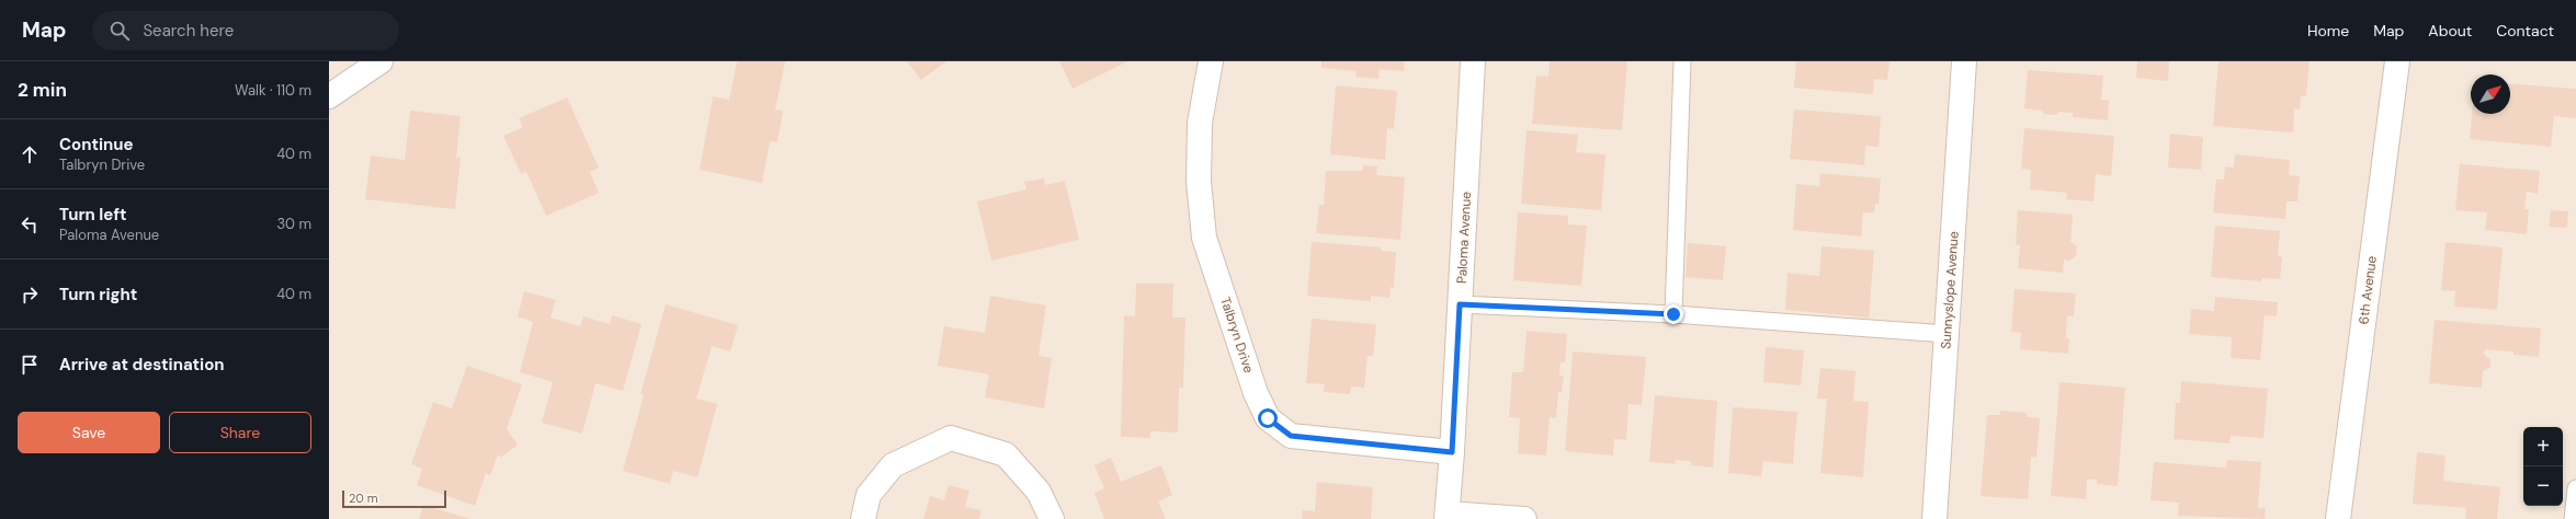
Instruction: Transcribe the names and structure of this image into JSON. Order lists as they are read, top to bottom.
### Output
{
  "streets": {
    "street": [
      "Paloma Avenue",
      "Sunnyslope Avenue",
      "6th Avenue",
      "Talbryn Drive"
    ]
  },
  "crossings": [
    ["Paloma Avenue", "Talbryn Drive"]
  ],
  "scale_bar": "20 m",
  "north": "top right",
  "page": {
    "header": "Map",
    "search": "Search here",
    "nav": [
      "Home",
      "Map",
      "About",
      "Contact"
    ],
    "heading": ["2 min", "Walk · 110 m"],
    "list": [
      ["Continue", "Talbryn Drive", "40 m"],
      ["Turn left", "Paloma Avenue", "30 m"],
      ["Turn right", "40 m"],
      "Arrive at destination"
    ],
    "buttons": ["Save", "Share"],
    "map_buttons": ["+", "−"],
    "scale": "20 m"
  }
}
